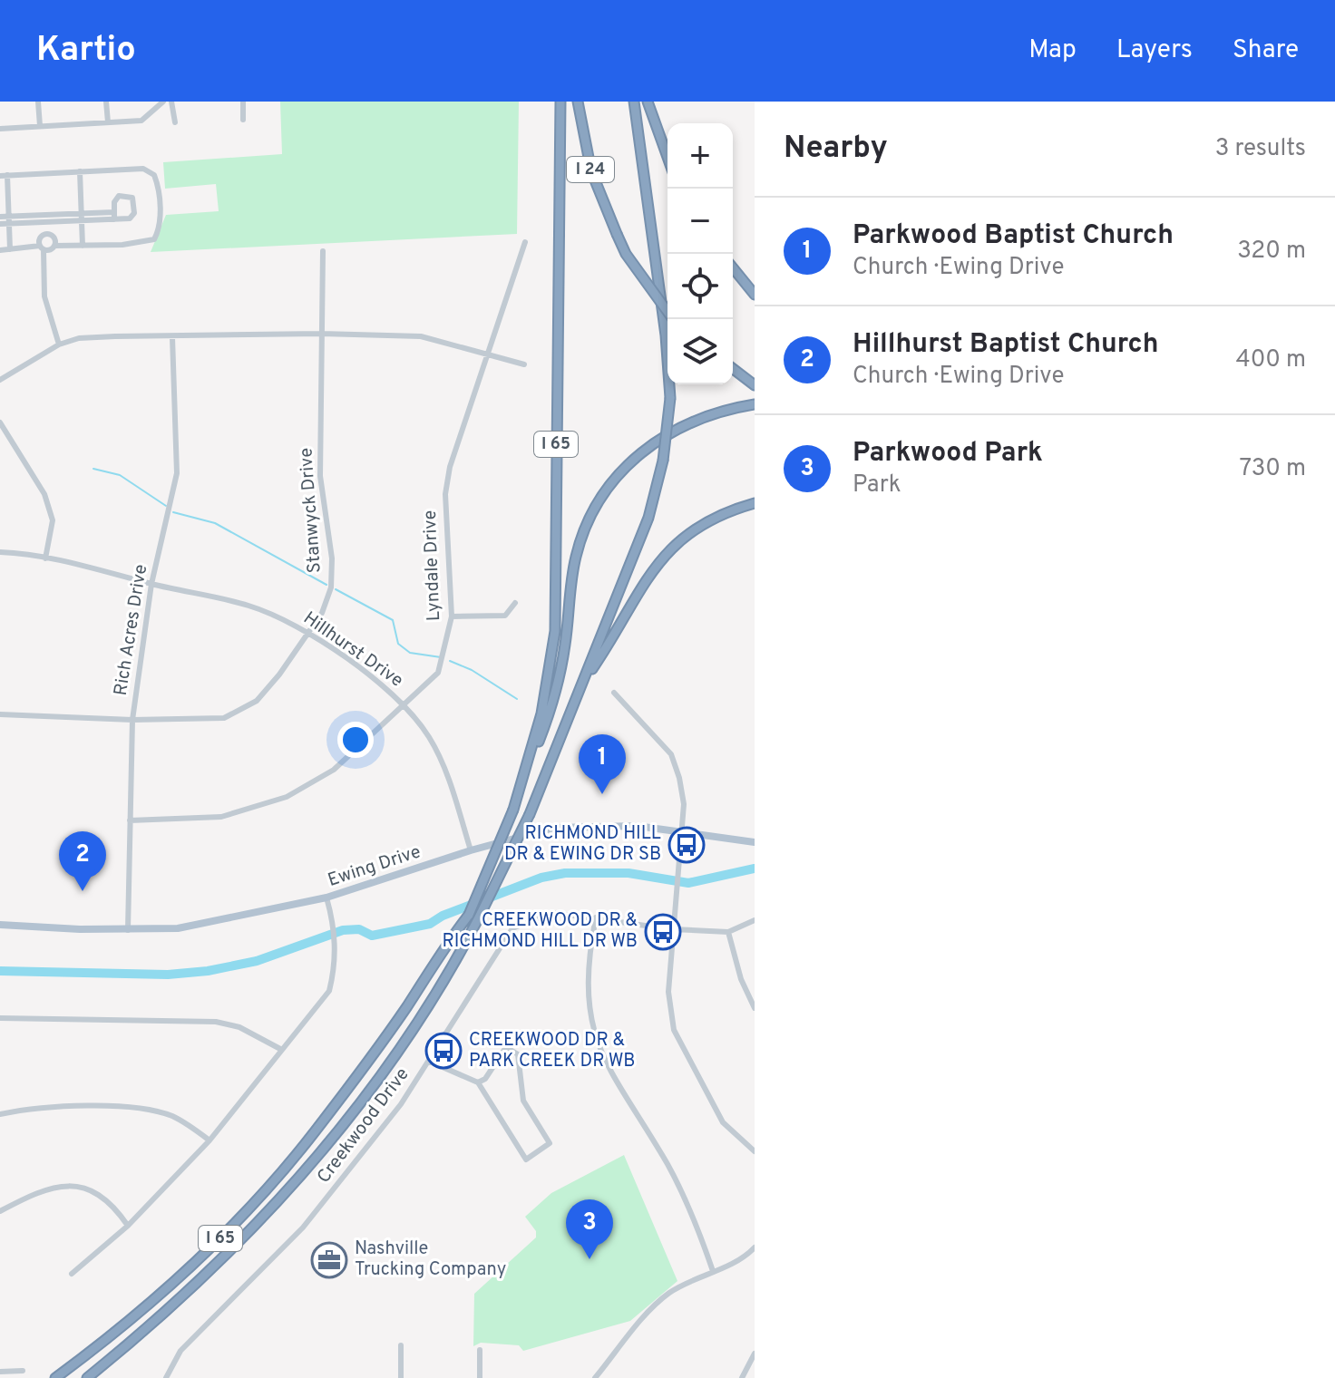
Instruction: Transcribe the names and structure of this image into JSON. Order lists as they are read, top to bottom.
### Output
{
  "streets": {
    "highway": ["I 24", "I 65"],
    "main road": ["Ewing Drive"],
    "street": [
      "Stanwyck Drive",
      "Lyndale Drive",
      "Rich Acres Drive",
      "Hillhurst Drive",
      "Creekwood Drive"
    ]
  },
  "crossings": [
    ["Stanwyck Drive", "Rich Acres Drive"],
    ["Stanwyck Drive", "Hillhurst Drive"],
    ["Lyndale Drive", "Rich Acres Drive"],
    ["Lyndale Drive", "Hillhurst Drive"],
    ["Rich Acres Drive", "Hillhurst Drive"],
    ["Rich Acres Drive", "Ewing Drive"],
    ["Hillhurst Drive", "Ewing Drive"]
  ],
  "places": {
    "bus stop": ["RICHMOND HILL DR & EWING DR SB", "CREEKWOOD DR & RICHMOND HILL DR WB", "CREEKWOOD DR & PARK CREEK DR WB"],
    "office": ["Nashville Trucking Company"]
  },
  "page": {
    "header": "Kartio",
    "nav": ["Map", "Layers", "Share"],
    "heading": ["Nearby", "3 results"],
    "map_buttons": ["+", "−"],
    "list": [
      {
        "mark": "1",
        "name": "Parkwood Baptist Church",
        "note": "Church · Ewing Drive",
        "value": "320 m"
      },
      {
        "mark": "2",
        "name": "Hillhurst Baptist Church",
        "note": "Church · Ewing Drive",
        "value": "400 m"
      },
      {
        "mark": "3",
        "name": "Parkwood Park",
        "note": "Park",
        "value": "730 m"
      }
    ],
    "pins": ["1", "2", "3"]
  }
}
